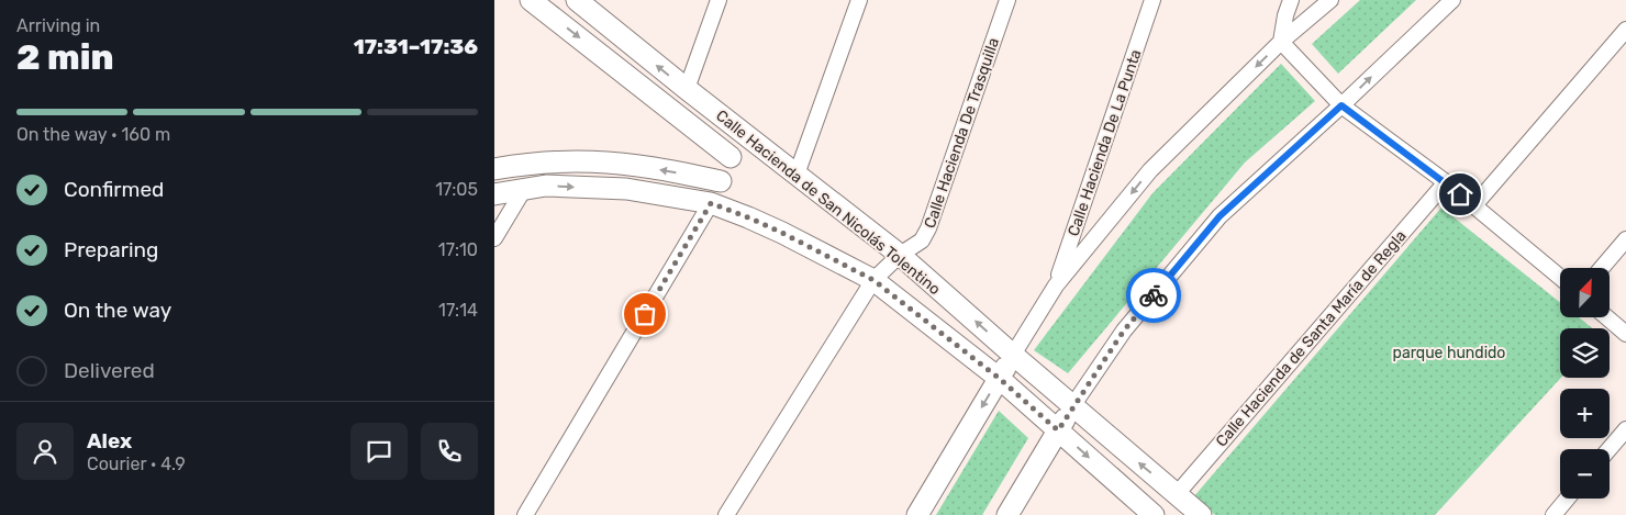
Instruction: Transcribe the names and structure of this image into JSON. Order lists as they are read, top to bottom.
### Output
{
  "streets": {
    "main road": ["Calle Hacienda de San Nicolás Tolentino"],
    "street": ["Calle Hacienda De Trasquilla", "Calle Hacienda De La Punta", "Calle Hacienda de Santa María de Regla"]
  },
  "crossings": [
    ["Calle Hacienda De Trasquilla", "Calle Hacienda de San Nicolás Tolentino"],
    ["Calle Hacienda de San Nicolás Tolentino", "Calle Hacienda de Santa María de Regla"]
  ],
  "parks": ["parque hundido"],
  "north": "top right",
  "page": {
    "heading": ["2 min", "Arriving in", "17:31–17:36"],
    "panel": ["Alex", "Courier · 4.9"],
    "bar": "On the way · 160 m",
    "list": [
      ["Confirmed", "17:05"],
      ["Preparing", "17:10"],
      ["On the way", "17:14"],
      "Delivered"
    ],
    "map_buttons": ["+", "−"]
  }
}
